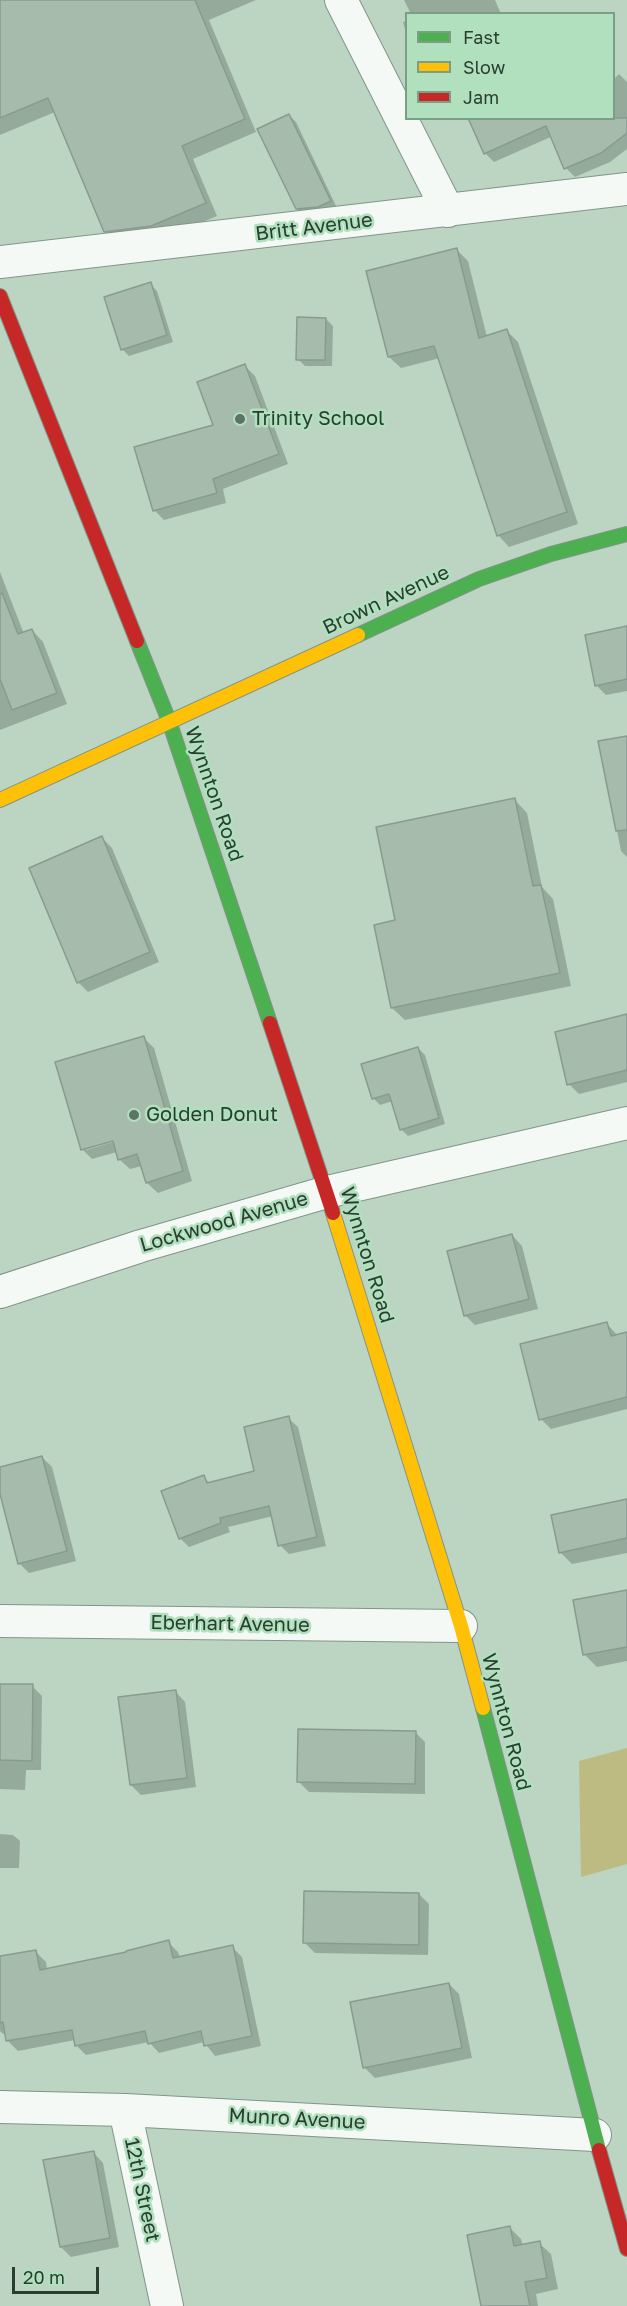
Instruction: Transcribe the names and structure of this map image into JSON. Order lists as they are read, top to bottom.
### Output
{
  "streets": {
    "main road": ["Brown Avenue", "Wynnton Road"],
    "street": [
      "Britt Avenue",
      "Lockwood Avenue",
      "Eberhart Avenue",
      "Munro Avenue",
      "12th Street"
    ]
  },
  "crossings": [
    ["Brown Avenue", "Wynnton Road"],
    ["Wynnton Road", "Lockwood Avenue"],
    ["Wynnton Road", "Eberhart Avenue"],
    ["Wynnton Road", "Munro Avenue"],
    ["Munro Avenue", "12th Street"]
  ],
  "places": ["Trinity School", "Golden Donut"],
  "legend": ["Fast", "Slow", "Jam"],
  "scale_bar": "20 m"
}
